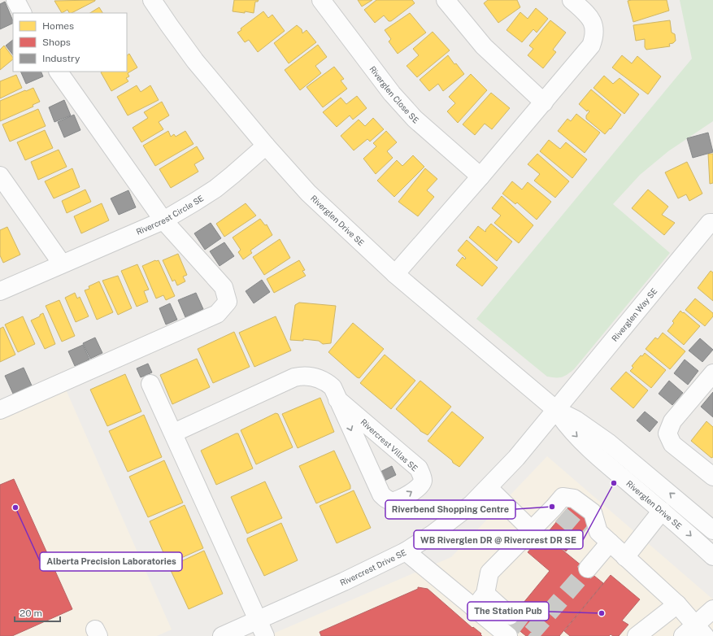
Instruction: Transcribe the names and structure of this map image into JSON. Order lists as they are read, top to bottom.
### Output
{
  "streets": {
    "street": [
      "Riverglen Close SE",
      "Rivercrest Circle SE",
      "Riverglen Drive SE",
      "Riverglen Way SE",
      "Rivercrest Villas SE",
      "Rivercrest Drive SE"
    ]
  },
  "crossings": [
    ["Rivercrest Circle SE", "Riverglen Drive SE"],
    ["Riverglen Drive SE", "Riverglen Way SE"],
    ["Riverglen Drive SE", "Rivercrest Drive SE"],
    ["Riverglen Way SE", "Rivercrest Drive SE"]
  ],
  "places": [
    "WB Riverglen DR @ Rivercrest DR SE",
    "Riverbend Shopping Centre",
    "Alberta Precision Laboratories",
    "The Station Pub"
  ],
  "legend": ["Homes", "Shops", "Industry"],
  "scale_bar": "20 m"
}
